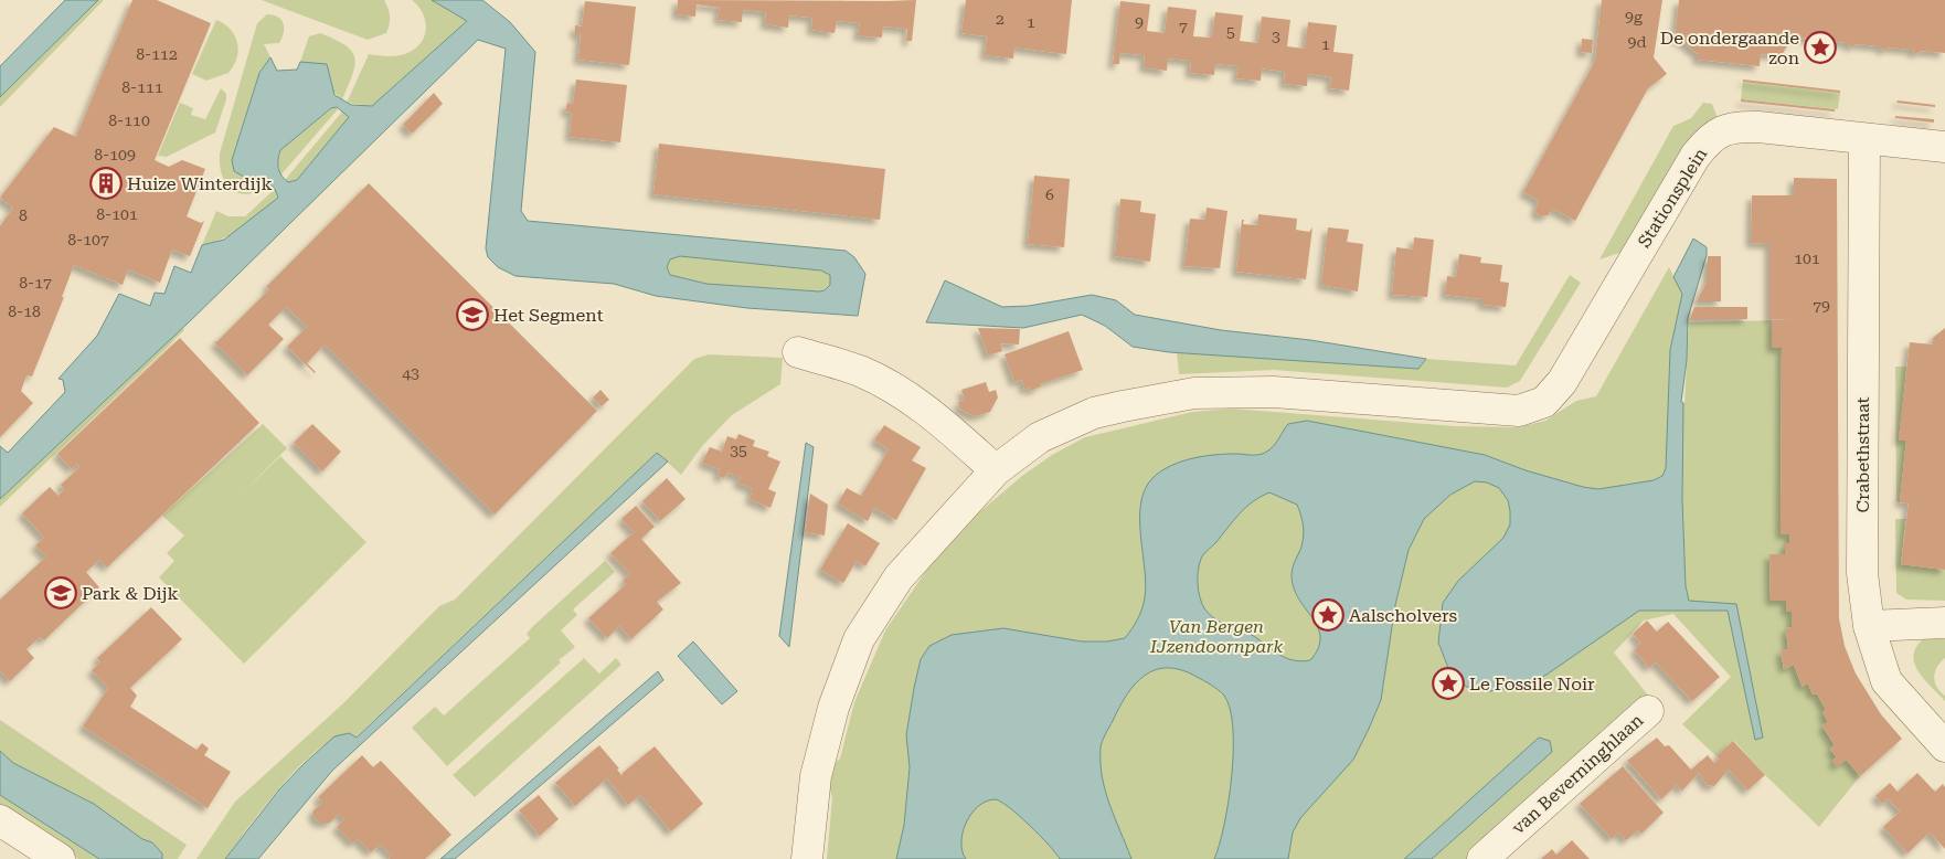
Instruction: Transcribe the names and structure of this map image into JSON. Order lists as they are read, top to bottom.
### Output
{
  "streets": {
    "street": ["Stationsplein", "Crabethstraat", "van Beverninghlaan"]
  },
  "crossings": [
    ["Stationsplein", "Crabethstraat"]
  ],
  "parks": ["Van Bergen IJzendoornpark"],
  "places": {
    "place": ["De ondergaande zon", "Aalscholvers", "Le Fossile Noir"],
    "building": ["Huize Winterdijk"],
    "school or university": ["Het Segment", "Park & Dijk"]
  },
  "house_numbers": [
    "9g",
    "2",
    "1",
    "9",
    "7",
    "5",
    "3",
    "9d",
    "1",
    "8-112",
    "8-111",
    "8-110",
    "8-109",
    "6",
    "8-101",
    "8",
    "8-107",
    "101",
    "8-17",
    "79",
    "8-18",
    "43",
    "35"
  ]
}
